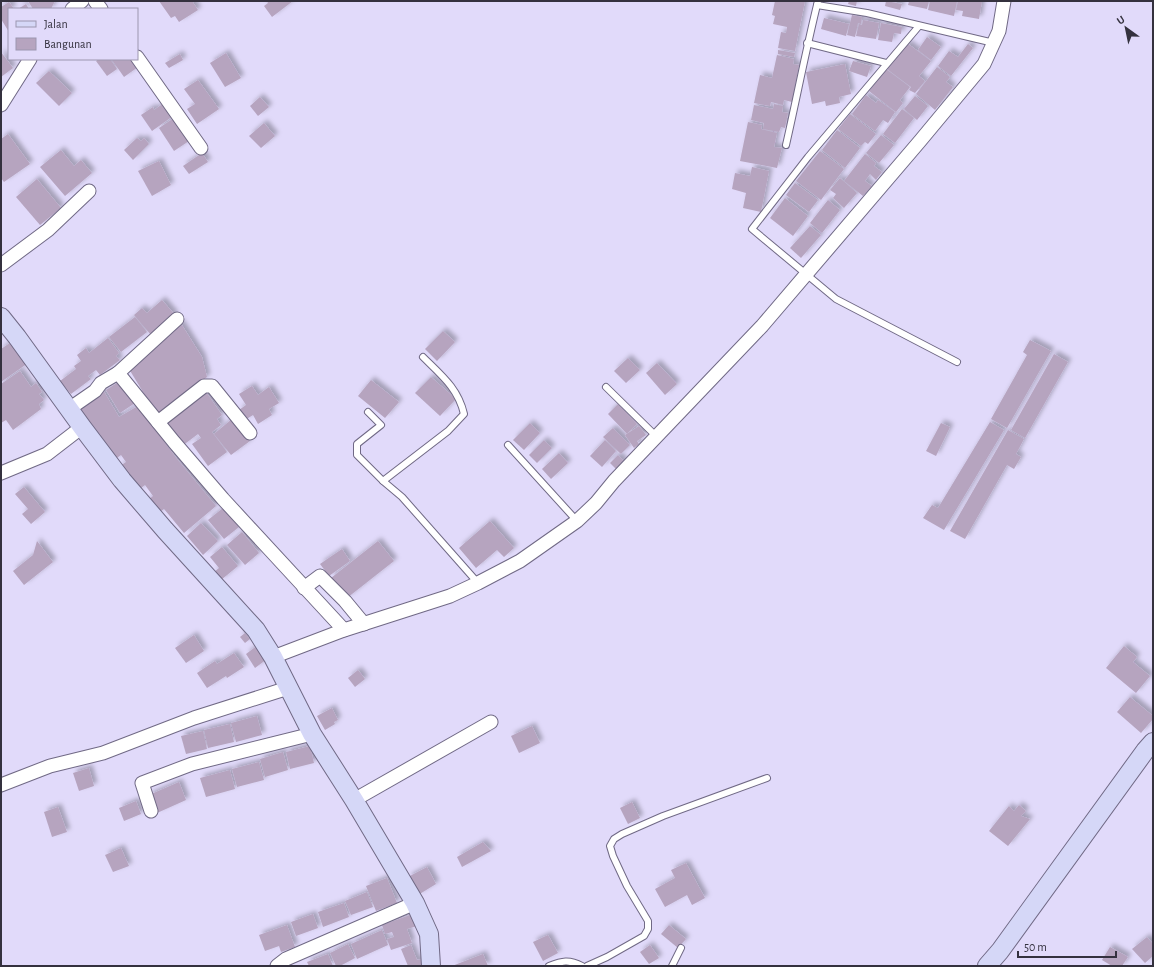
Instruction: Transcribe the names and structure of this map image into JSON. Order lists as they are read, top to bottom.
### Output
{
  "legend": ["Jalan", "Bangunan"],
  "scale_bar": "50 m",
  "north": "top left"
}
